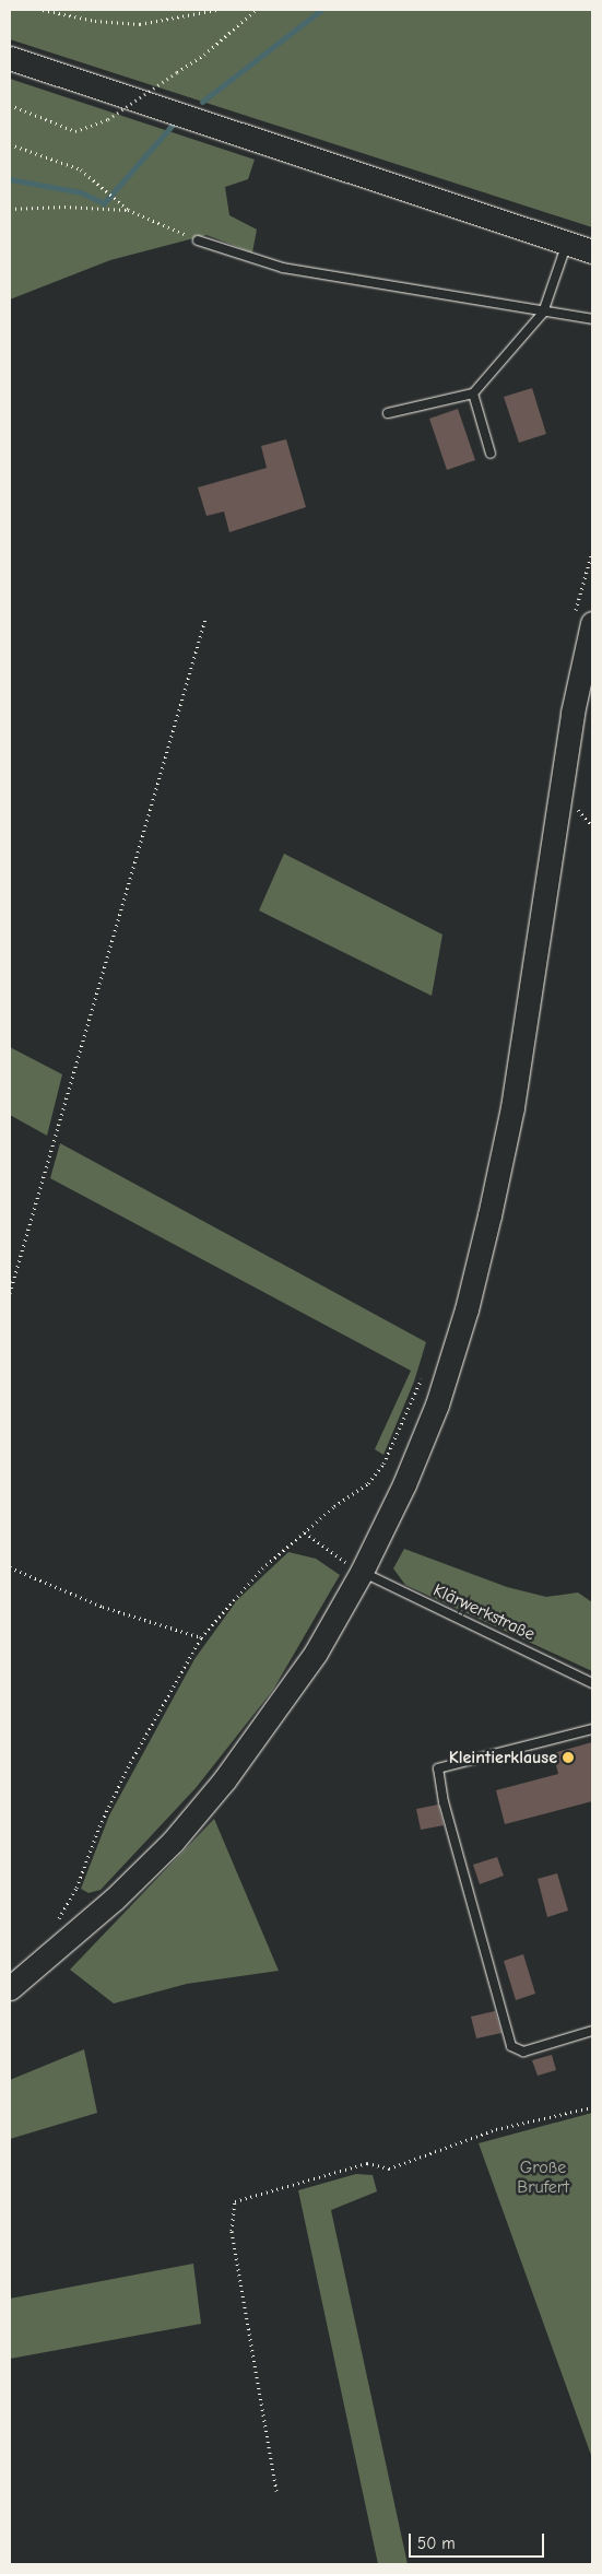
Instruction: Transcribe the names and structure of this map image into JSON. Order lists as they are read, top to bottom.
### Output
{
  "streets": {
    "lane": ["Klärwerkstraße"]
  },
  "parks": ["Große Brufert"],
  "places": ["Kleintierklause"],
  "scale_bar": "50 m"
}
